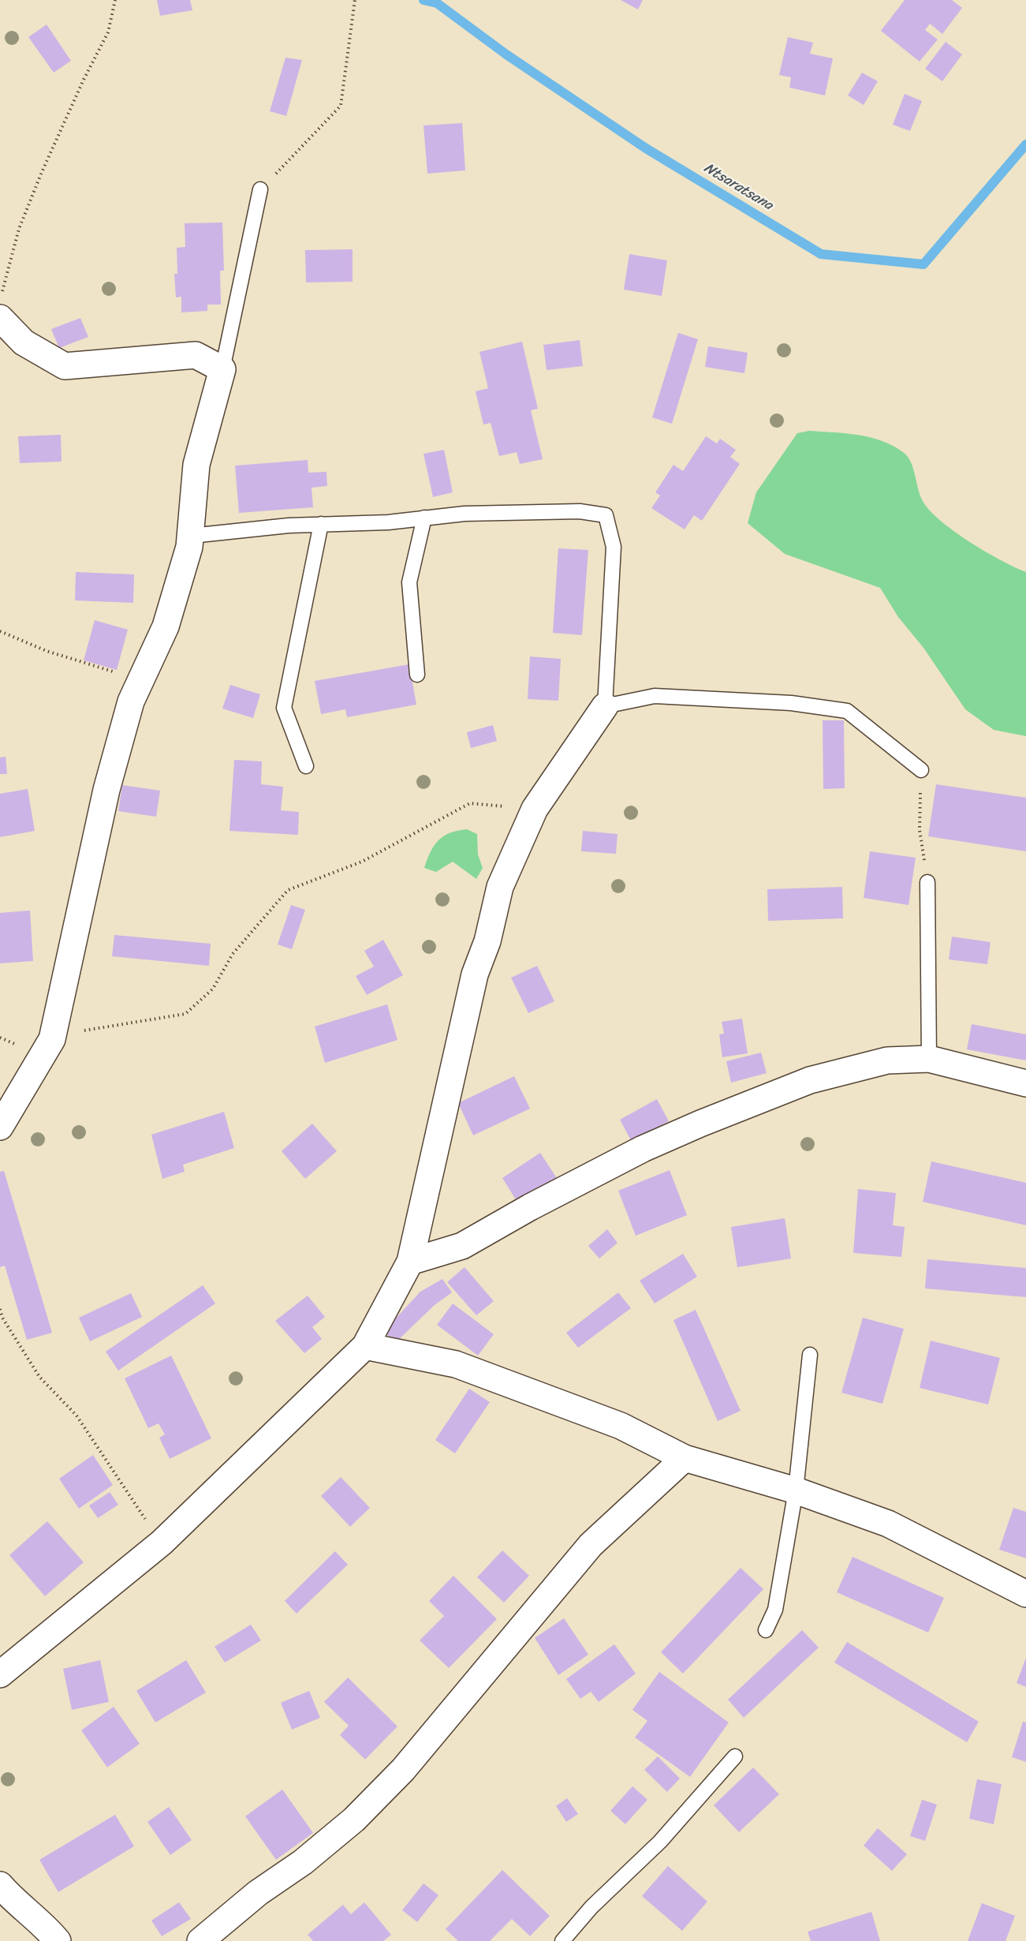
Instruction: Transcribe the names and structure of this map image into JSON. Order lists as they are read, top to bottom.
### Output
{
  "water": ["Ntsaratsana"]
}
